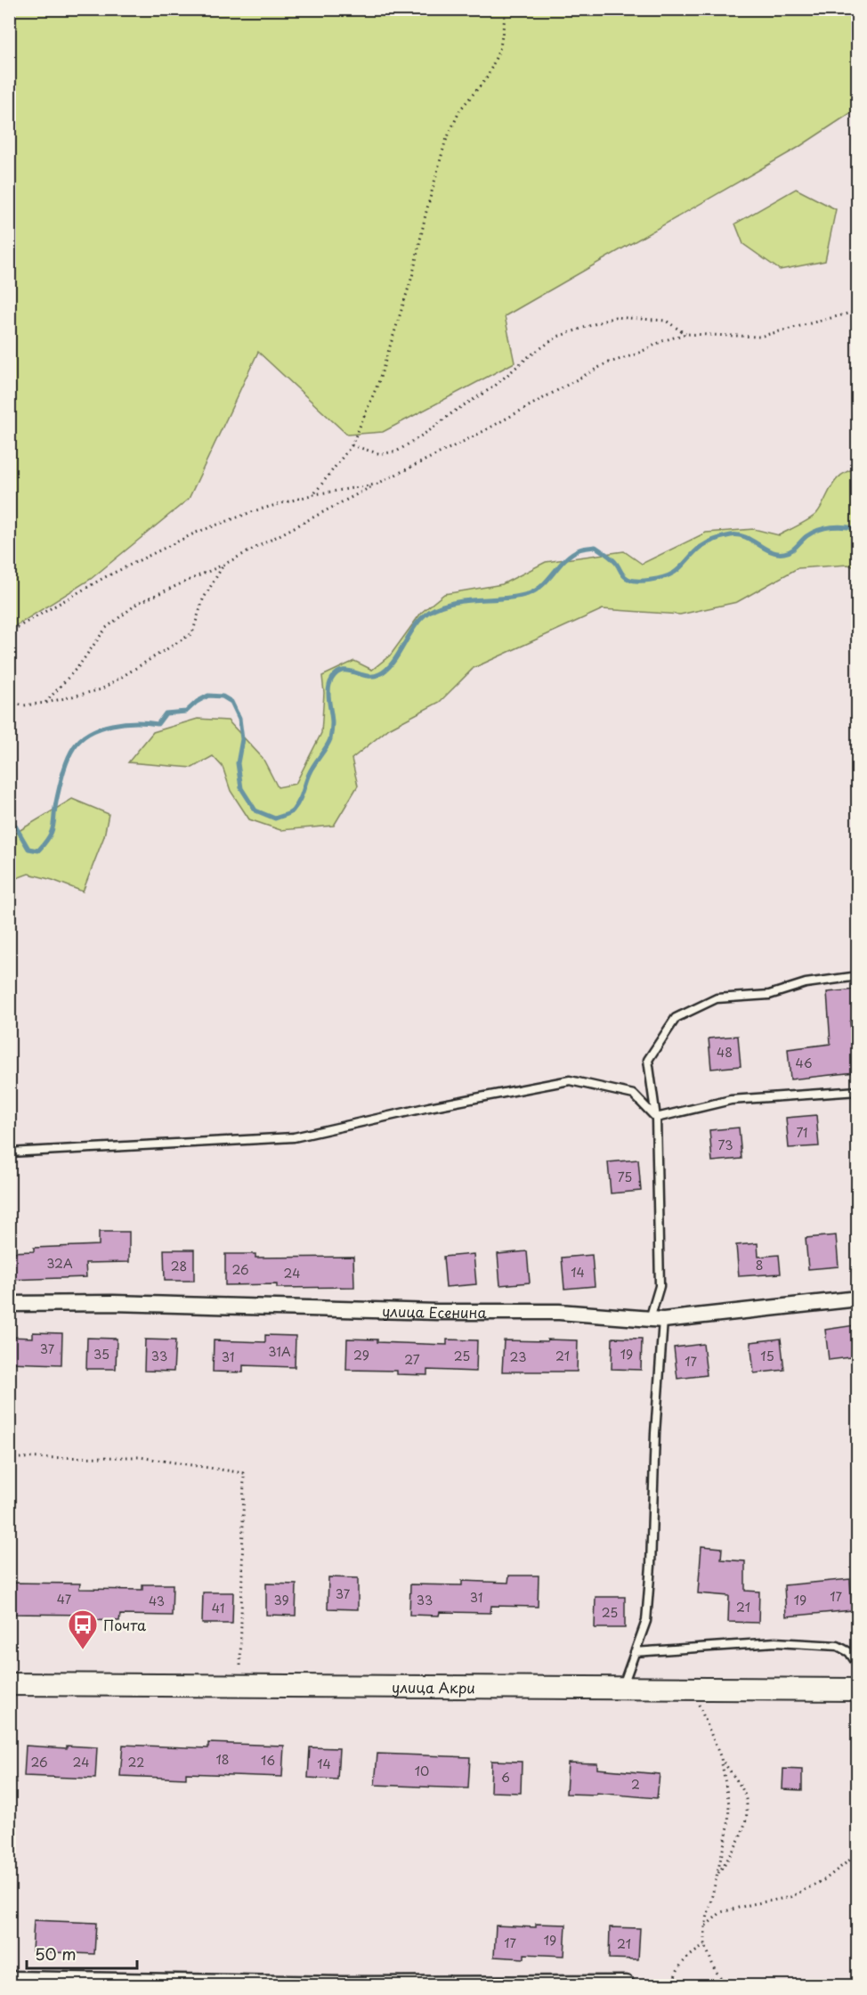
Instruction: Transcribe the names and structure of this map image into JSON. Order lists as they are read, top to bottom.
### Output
{
  "streets": {
    "main road": ["улица Акри"],
    "street": ["улица Есенина"]
  },
  "places": {
    "bus stop": ["Почта"]
  },
  "house_numbers": [
    "48",
    "46",
    "71",
    "73",
    "75",
    "32А",
    "8",
    "28",
    "26",
    "14",
    "24",
    "37",
    "31А",
    "35",
    "19",
    "29",
    "33",
    "25",
    "21",
    "15",
    "31",
    "23",
    "27",
    "17",
    "37",
    "17",
    "31",
    "47",
    "39",
    "33",
    "19",
    "43",
    "21",
    "41",
    "25",
    "18",
    "16",
    "26",
    "24",
    "22",
    "14",
    "10",
    "6",
    "2",
    "19",
    "17",
    "21"
  ],
  "scale_bar": "50 m"
}
